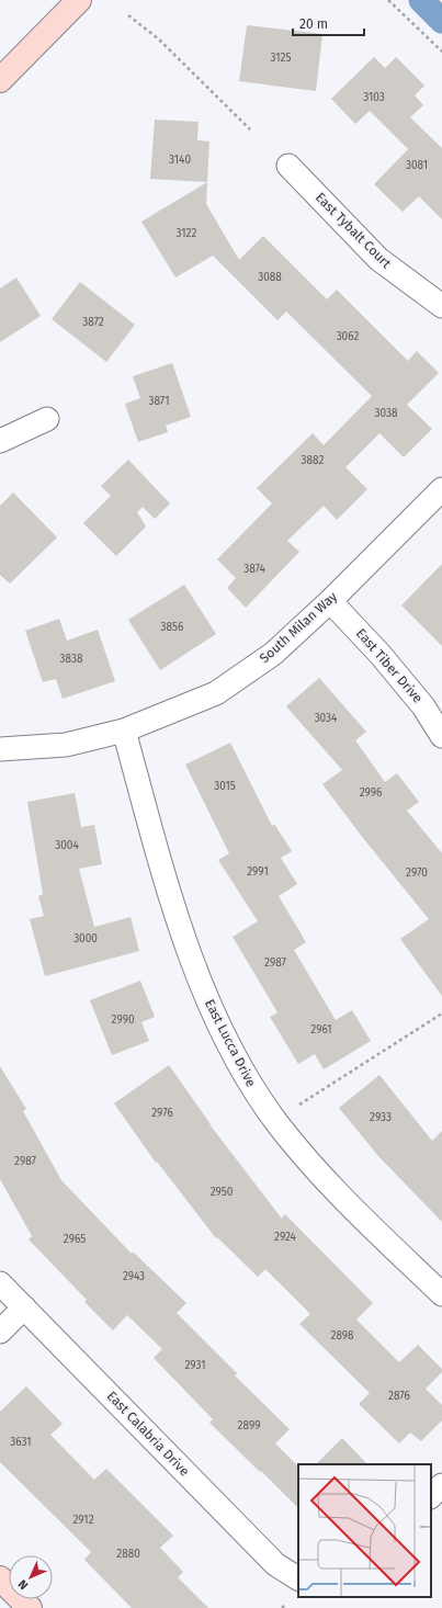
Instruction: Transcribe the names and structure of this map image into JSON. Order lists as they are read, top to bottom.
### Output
{
  "streets": {
    "street": [
      "East Tybalt Court",
      "South Milan Way",
      "East Tiber Drive",
      "East Lucca Drive",
      "East Calabria Drive"
    ]
  },
  "crossings": [
    ["South Milan Way", "East Tiber Drive"],
    ["South Milan Way", "East Lucca Drive"]
  ],
  "house_numbers": [
    "3125",
    "3103",
    "3140",
    "3081",
    "3122",
    "3088",
    "3872",
    "3062",
    "3871",
    "3038",
    "3882",
    "3874",
    "3856",
    "3838",
    "3034",
    "3015",
    "2996",
    "3004",
    "2991",
    "2970",
    "3000",
    "2987",
    "2990",
    "2961",
    "2976",
    "2933",
    "2987",
    "2950",
    "2924",
    "2965",
    "2943",
    "2898",
    "2931",
    "2876",
    "2899",
    "3631",
    "2912",
    "2880"
  ],
  "scale_bar": "20 m",
  "north": "bottom left"
}
